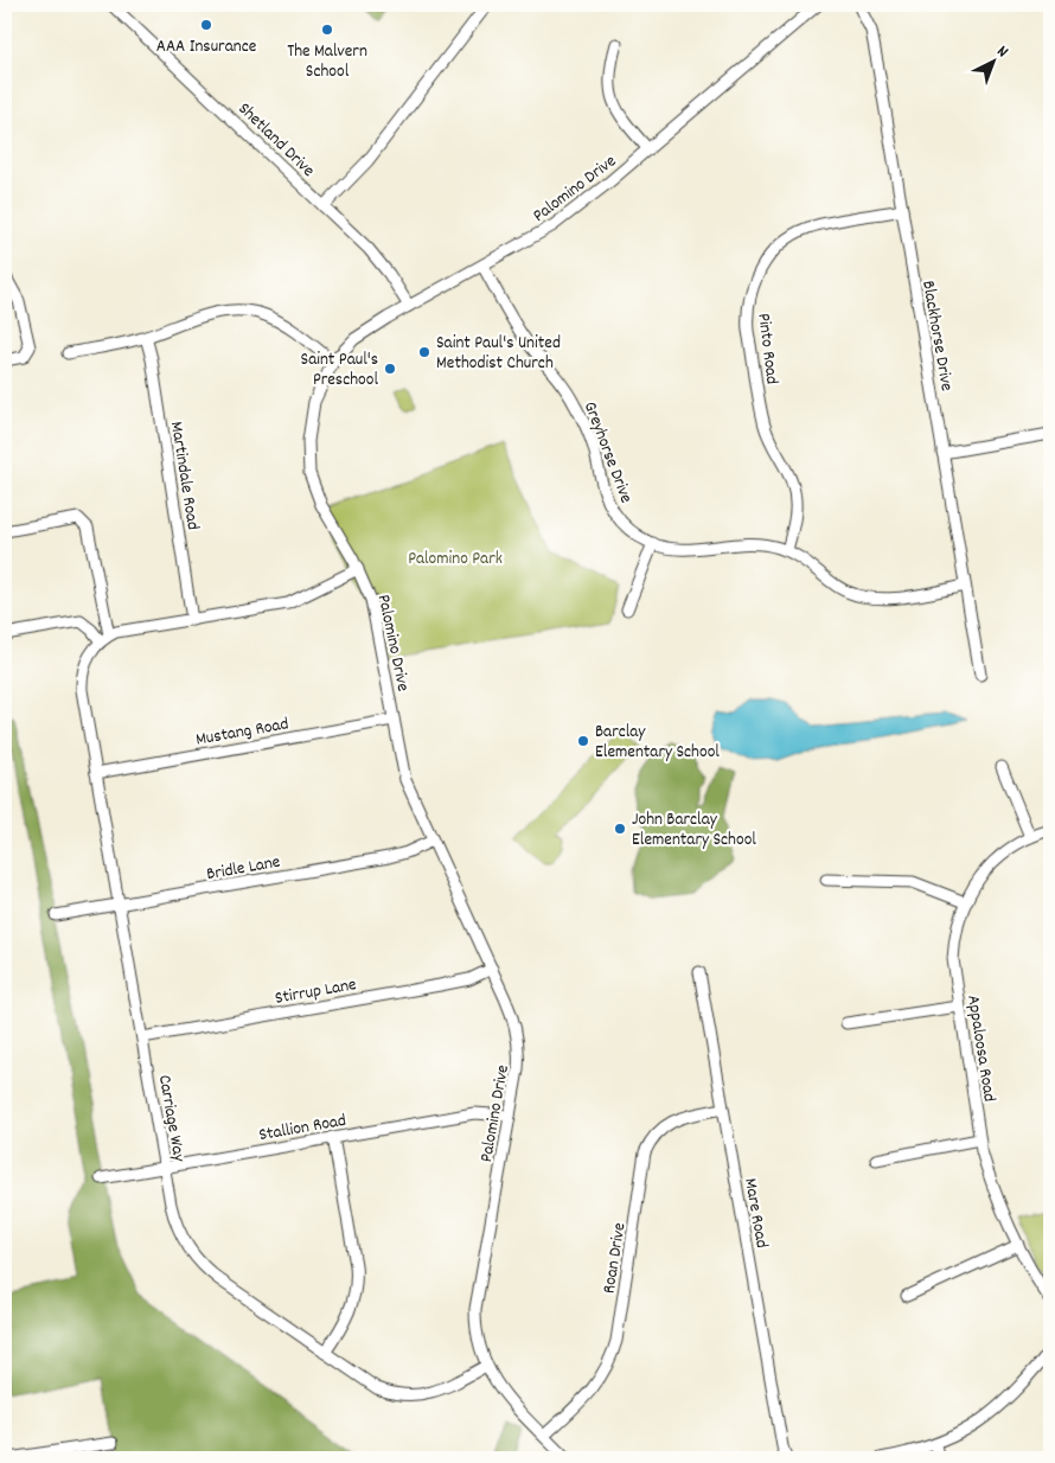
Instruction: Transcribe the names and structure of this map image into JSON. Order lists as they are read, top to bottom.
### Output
{
  "streets": {
    "street": [
      "Shetland Drive",
      "Palomino Drive",
      "Blackhorse Drive",
      "Pinto Road",
      "Greyhorse Drive",
      "Martindale Road",
      "Mustang Road",
      "Bridle Lane",
      "Stirrup Lane",
      "Appaloosa Road",
      "Carriage Way",
      "Stallion Road",
      "Mare Road",
      "Roan Drive"
    ]
  },
  "crossings": [
    ["Shetland Drive", "Palomino Drive"],
    ["Palomino Drive", "Greyhorse Drive"],
    ["Palomino Drive", "Mustang Road"],
    ["Palomino Drive", "Bridle Lane"],
    ["Palomino Drive", "Stirrup Lane"],
    ["Palomino Drive", "Carriage Way"],
    ["Palomino Drive", "Stallion Road"],
    ["Palomino Drive", "Roan Drive"],
    ["Blackhorse Drive", "Pinto Road"],
    ["Blackhorse Drive", "Greyhorse Drive"],
    ["Pinto Road", "Greyhorse Drive"],
    ["Mustang Road", "Carriage Way"],
    ["Bridle Lane", "Carriage Way"],
    ["Stirrup Lane", "Carriage Way"],
    ["Carriage Way", "Stallion Road"],
    ["Mare Road", "Roan Drive"]
  ],
  "parks": ["Palomino Park"],
  "places": [
    "AAA Insurance",
    "The Malvern School",
    "Saint Paul's United Methodist Church",
    "Saint Paul's Preschool",
    "Barclay Elementary School",
    "John Barclay Elementary School"
  ],
  "north": "top right"
}
